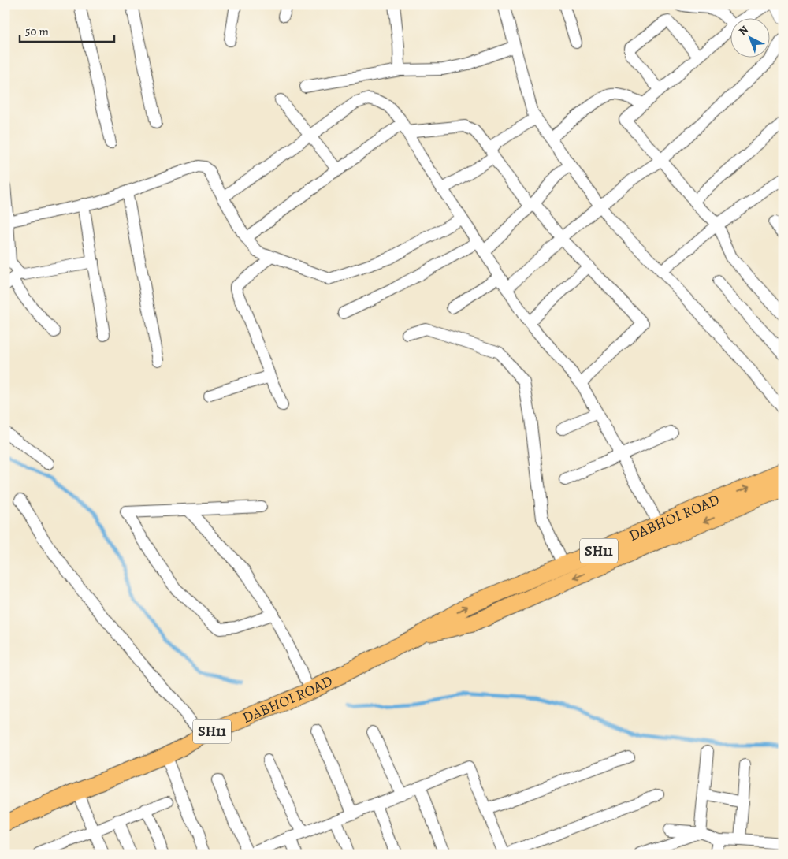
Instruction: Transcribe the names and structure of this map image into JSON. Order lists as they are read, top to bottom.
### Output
{
  "streets": {
    "main road": ["DABHOI ROAD", "SH11"]
  },
  "scale_bar": "50 m",
  "north": "top left"
}
